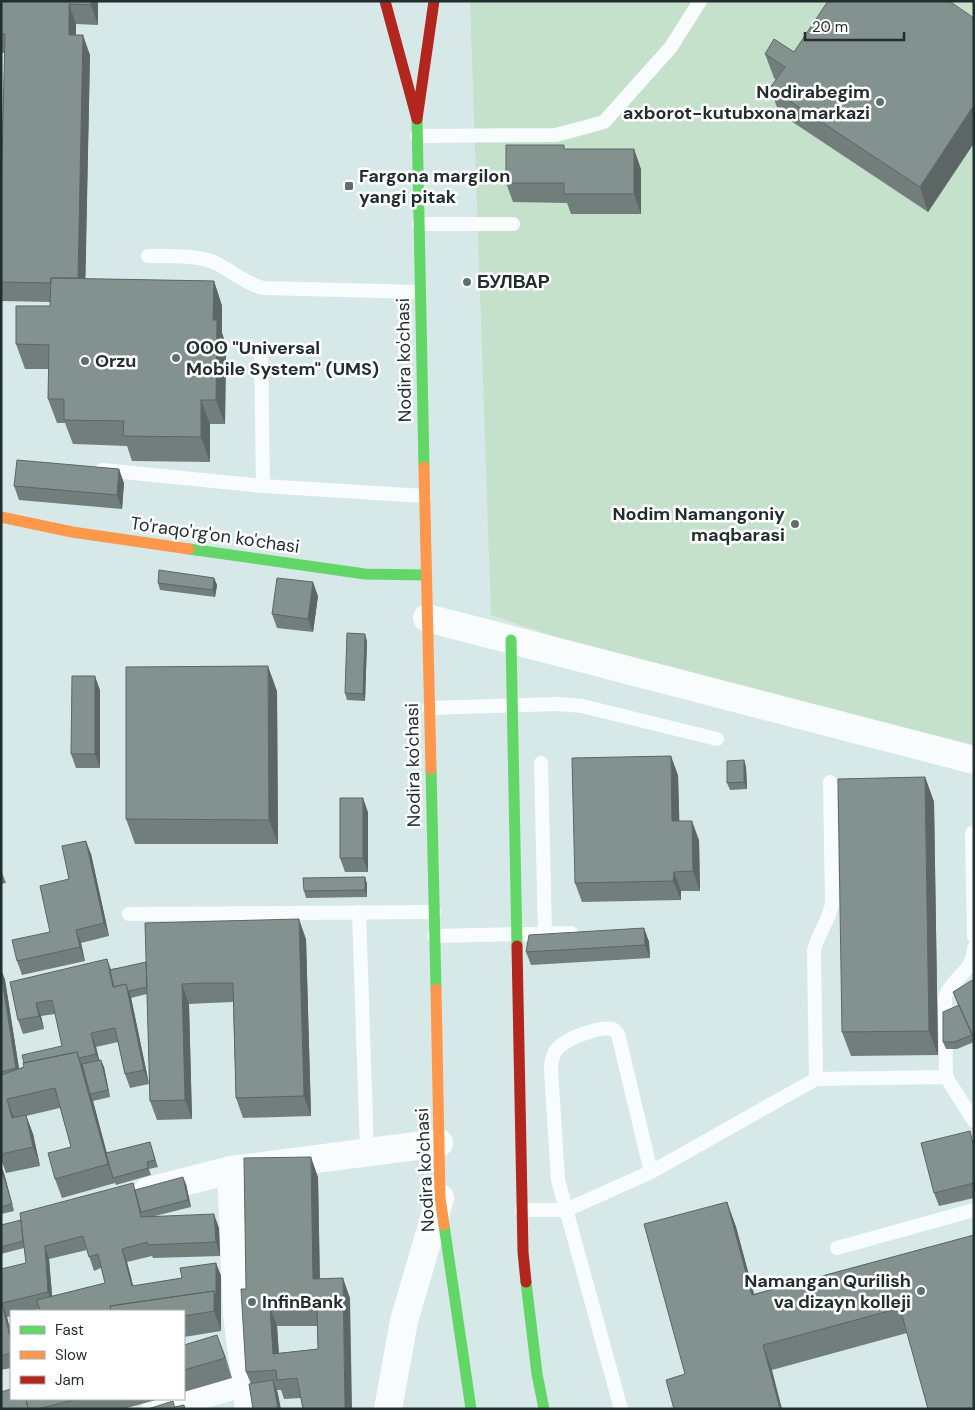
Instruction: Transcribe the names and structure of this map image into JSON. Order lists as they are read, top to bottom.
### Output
{
  "streets": {
    "main road": ["Nodira ko'chasi", "To'raqo'rg'on ko'chasi"]
  },
  "crossings": [
    ["Nodira ko'chasi", "To'raqo'rg'on ko'chasi"]
  ],
  "places": {
    "other": [
      "Nodirabegim axborot-kutubxona markazi",
      "БУЛВАР",
      "ООО \"Universal Mobile System\" (UMS)",
      "Orzu",
      "Nodim Namangoniy maqbarasi",
      "Namangan Qurilish va dizayn kolleji",
      "InfinBank"
    ],
    "transit": ["Fargona margilon yangi pitak"]
  },
  "legend": ["Fast", "Slow", "Jam"],
  "scale_bar": "20 m"
}
